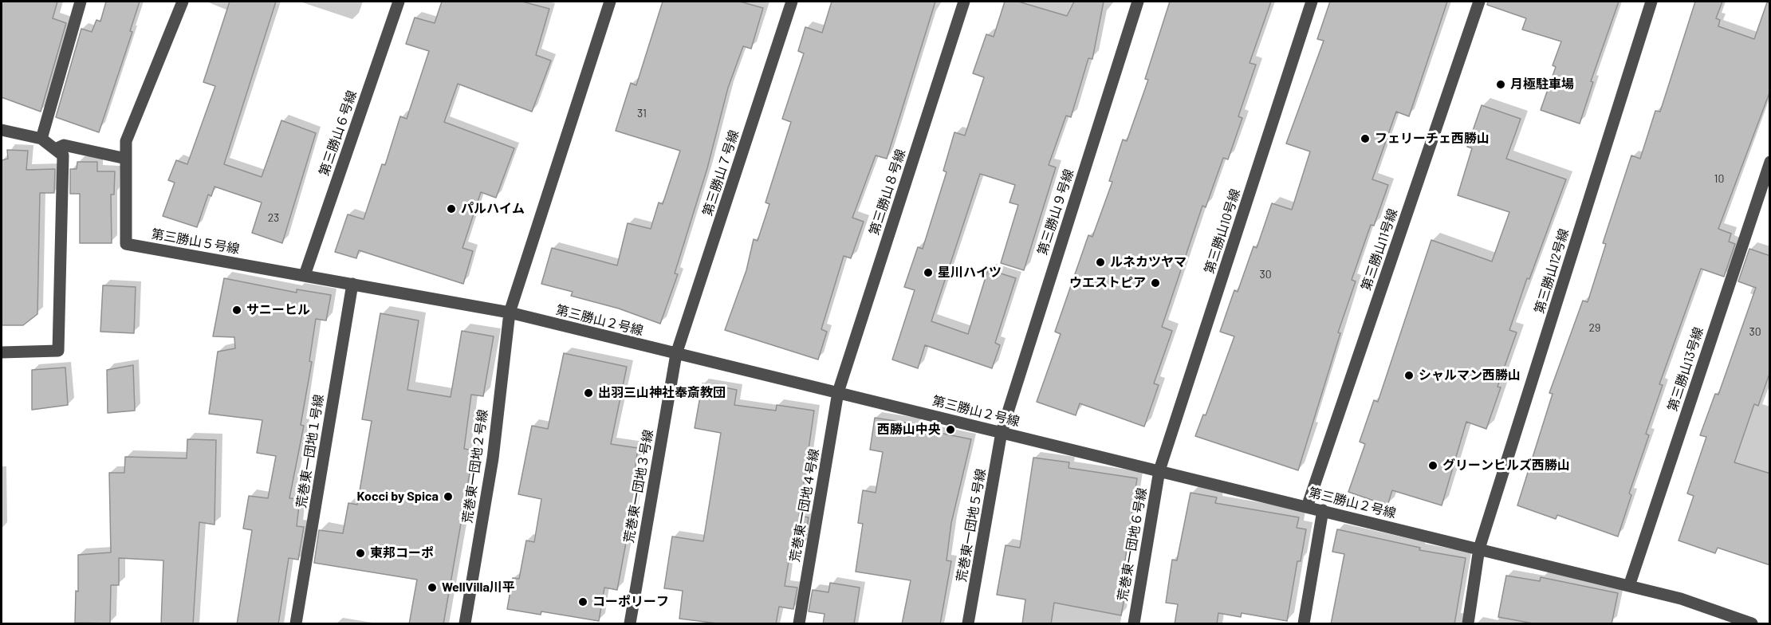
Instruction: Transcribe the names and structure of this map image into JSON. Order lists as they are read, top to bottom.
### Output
{
  "streets": {
    "street": [
      "第三勝山６号線",
      "第三勝山７号線",
      "第三勝山８号線",
      "第三勝山９号線",
      "第三勝山10号線",
      "第三勝山５号線",
      "第三勝山11号線",
      "第三勝山12号線",
      "第三勝山２号線",
      "第三勝山13号線",
      "荒巻東一団地１号線",
      "荒巻東一団地２号線",
      "荒巻東一団地３号線",
      "荒巻東一団地４号線",
      "荒巻東一団地５号線",
      "荒巻東一団地６号線"
    ]
  },
  "crossings": [
    ["第三勝山６号線", "第三勝山５号線"],
    ["第三勝山７号線", "第三勝山２号線"],
    ["第三勝山７号線", "荒巻東一団地３号線"],
    ["第三勝山８号線", "第三勝山２号線"],
    ["第三勝山８号線", "荒巻東一団地４号線"],
    ["第三勝山９号線", "第三勝山２号線"],
    ["第三勝山９号線", "荒巻東一団地５号線"],
    ["第三勝山10号線", "第三勝山２号線"],
    ["第三勝山10号線", "荒巻東一団地６号線"],
    ["第三勝山５号線", "第三勝山２号線"],
    ["第三勝山５号線", "荒巻東一団地１号線"],
    ["第三勝山５号線", "荒巻東一団地２号線"],
    ["第三勝山11号線", "第三勝山２号線"],
    ["第三勝山12号線", "第三勝山２号線"],
    ["第三勝山２号線", "第三勝山13号線"],
    ["第三勝山２号線", "荒巻東一団地２号線"],
    ["第三勝山２号線", "荒巻東一団地３号線"],
    ["第三勝山２号線", "荒巻東一団地４号線"],
    ["第三勝山２号線", "荒巻東一団地５号線"],
    ["第三勝山２号線", "荒巻東一団地６号線"]
  ],
  "places": [
    "月極駐車場",
    "フェリーチェ西勝山",
    "パルハイム",
    "ルネカツヤマ",
    "星川ハイツ",
    "ウエストピア",
    "サニーヒル",
    "シャルマン西勝山",
    "出羽三山神社奉斎教団",
    "西勝山中央",
    "グリーンヒルズ西勝山",
    "Kocci by Spica",
    "東邦コーポ",
    "WellVilla川平",
    "コーポリーフ"
  ],
  "house_numbers": [
    "31",
    "10",
    "23",
    "30",
    "29",
    "30"
  ]
}
